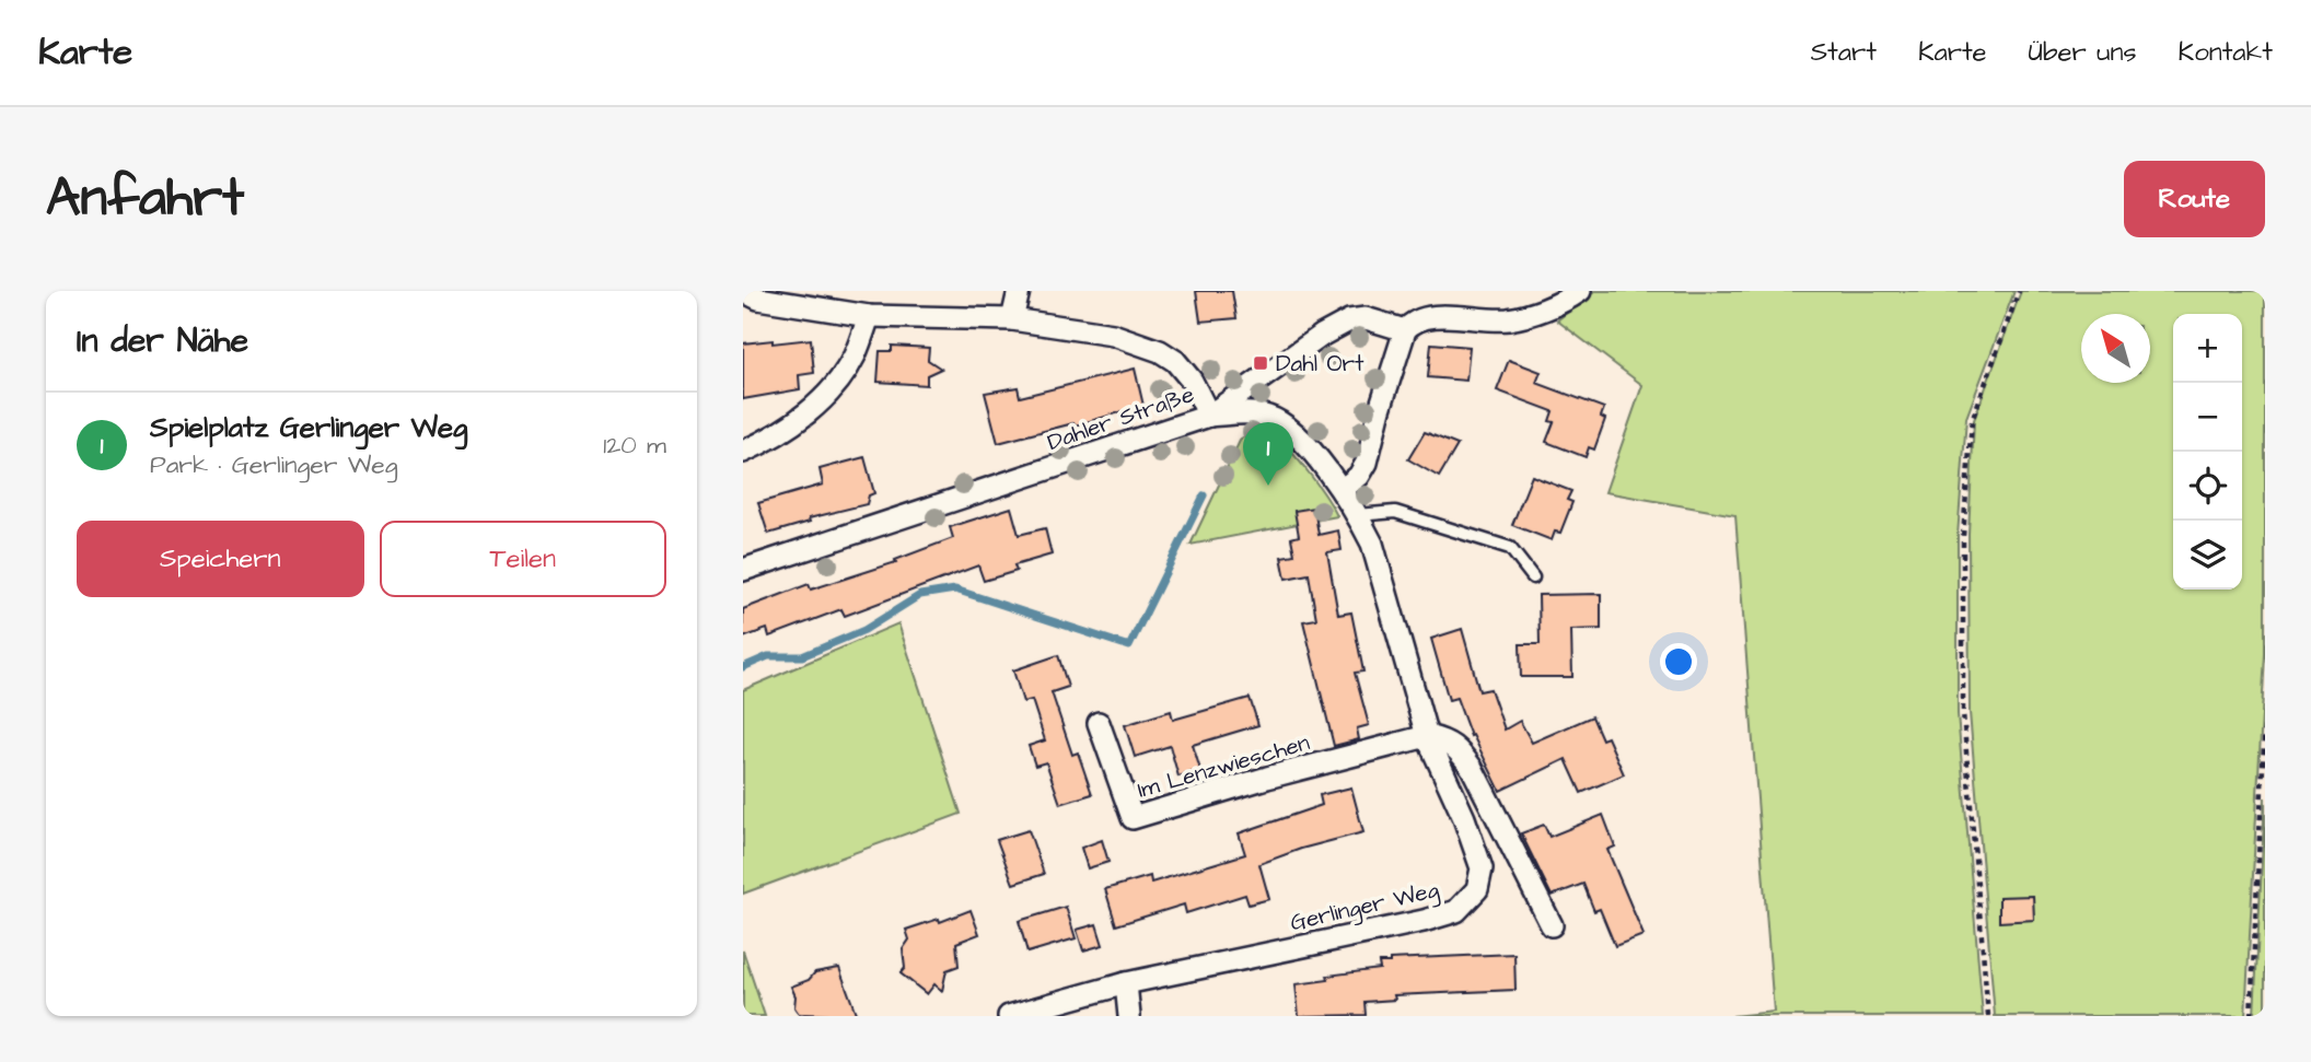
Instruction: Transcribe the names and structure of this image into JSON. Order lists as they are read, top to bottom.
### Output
{
  "streets": {
    "street": ["Dahler Straße", "Im Lenzwieschen", "Gerlinger Weg"]
  },
  "crossings": [
    ["Dahler Straße", "Gerlinger Weg"],
    ["Im Lenzwieschen", "Gerlinger Weg"]
  ],
  "places": {
    "transit": ["Dahl Ort"]
  },
  "north": "top left",
  "page": {
    "header": "Karte",
    "nav": [
      "Start",
      "Karte",
      "Über uns",
      "Kontakt"
    ],
    "buttons": [
      "Route",
      ["Speichern", "Teilen"]
    ],
    "title": "Anfahrt",
    "heading": "In der Nähe",
    "map_buttons": ["+", "−"],
    "list": [
      {
        "mark": "1",
        "name": "Spielplatz Gerlinger Weg",
        "note": "Park · Gerlinger Weg",
        "value": "120 m"
      }
    ],
    "pins": "1"
  }
}
